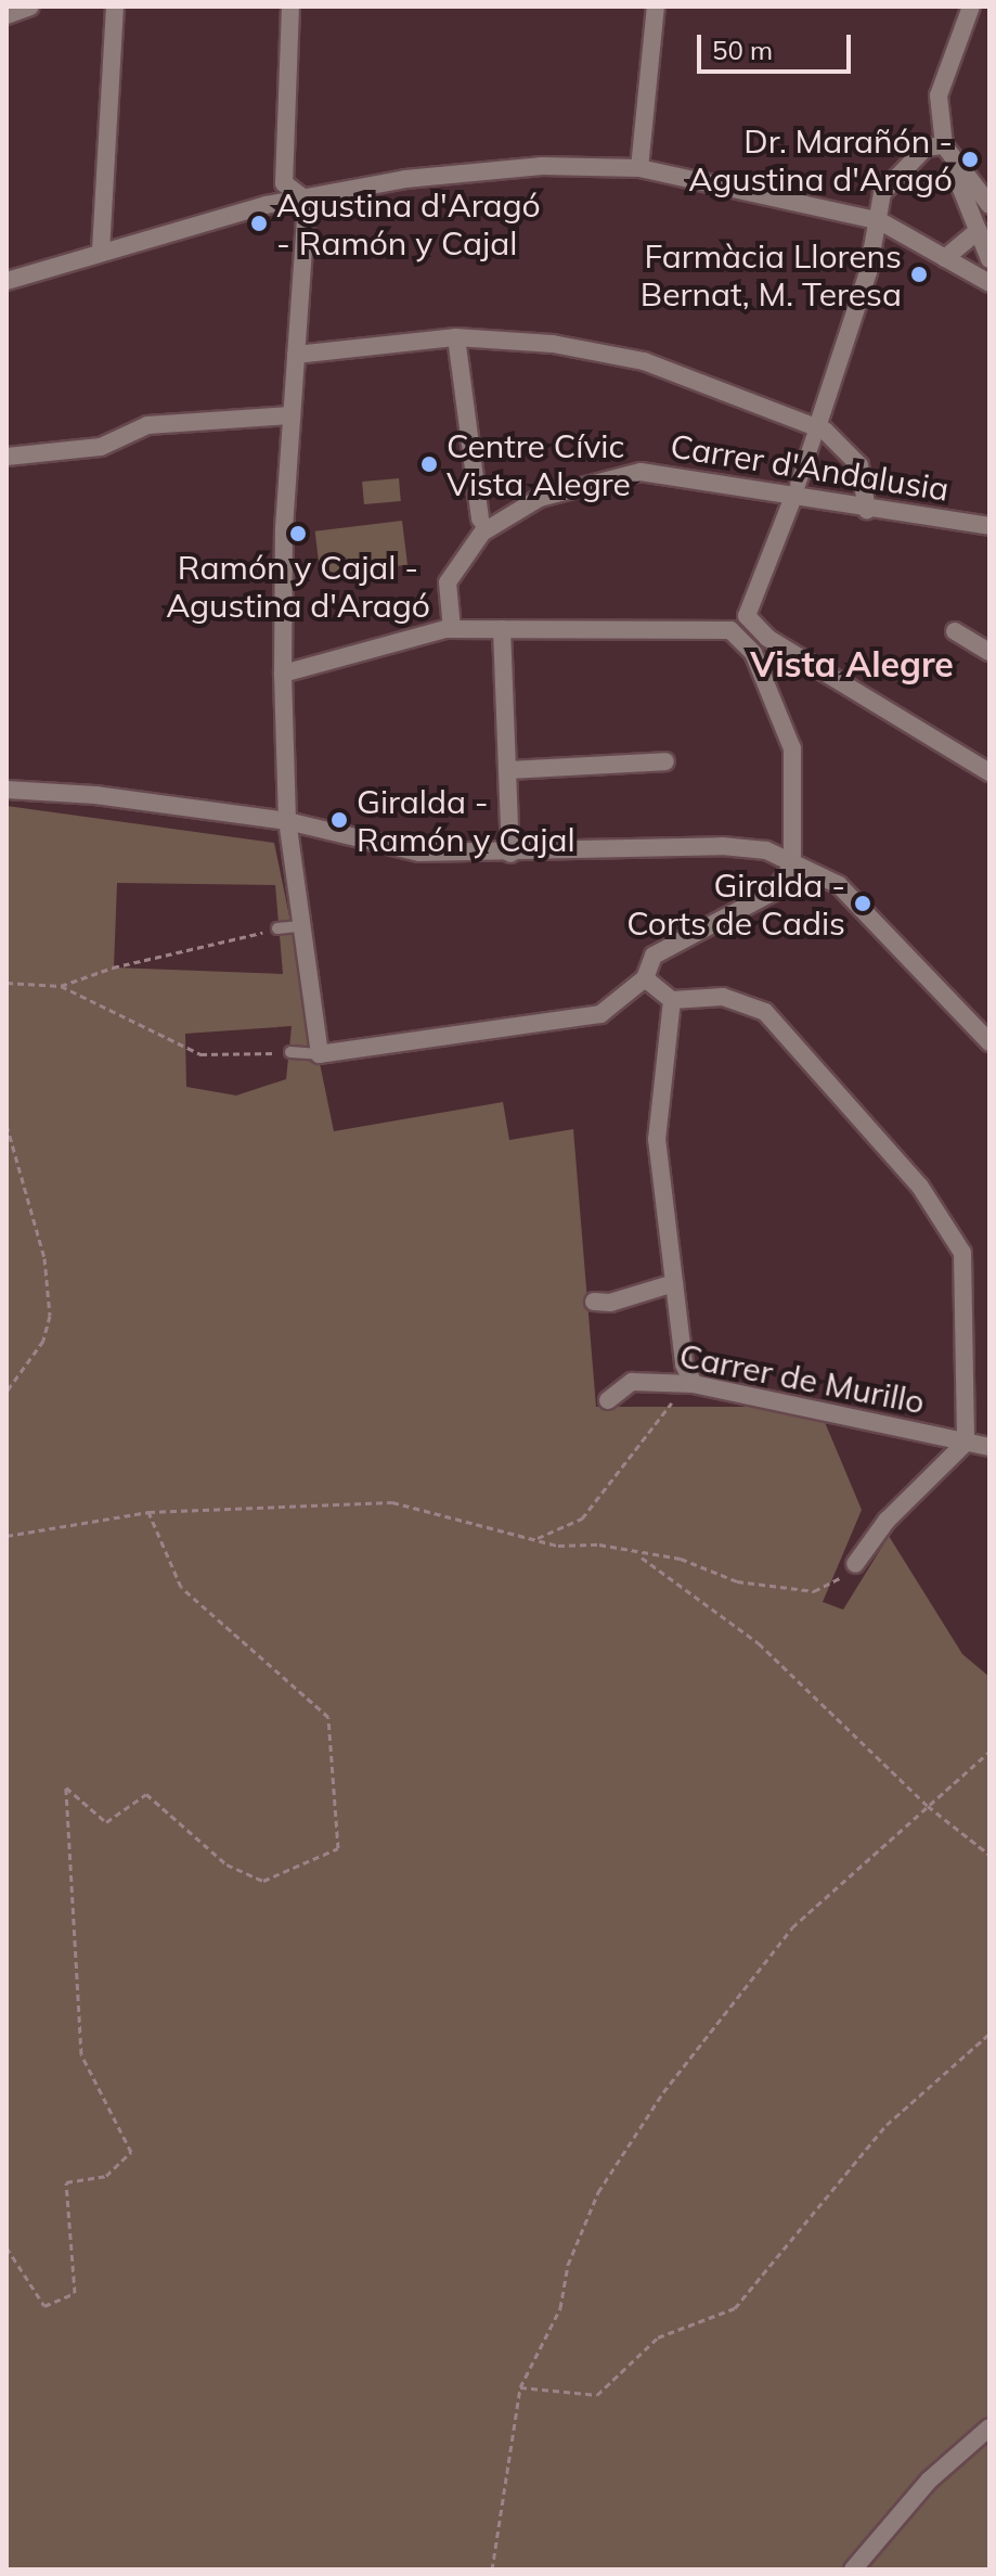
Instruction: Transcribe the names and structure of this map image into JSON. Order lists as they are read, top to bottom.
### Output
{
  "streets": {
    "street": ["Carrer d'Andalusia", "Carrer de Murillo"]
  },
  "districts": ["Vista Alegre"],
  "places": [
    "Dr. Marañón - Agustina d'Aragó",
    "Agustina d'Aragó - Ramón y Cajal",
    "Farmàcia Llorens Bernat, M. Teresa",
    "Centre Cívic Vista Alegre",
    "Ramón y Cajal - Agustina d'Aragó",
    "Giralda - Ramón y Cajal",
    "Giralda - Corts de Cadis"
  ],
  "scale_bar": "50 m"
}
